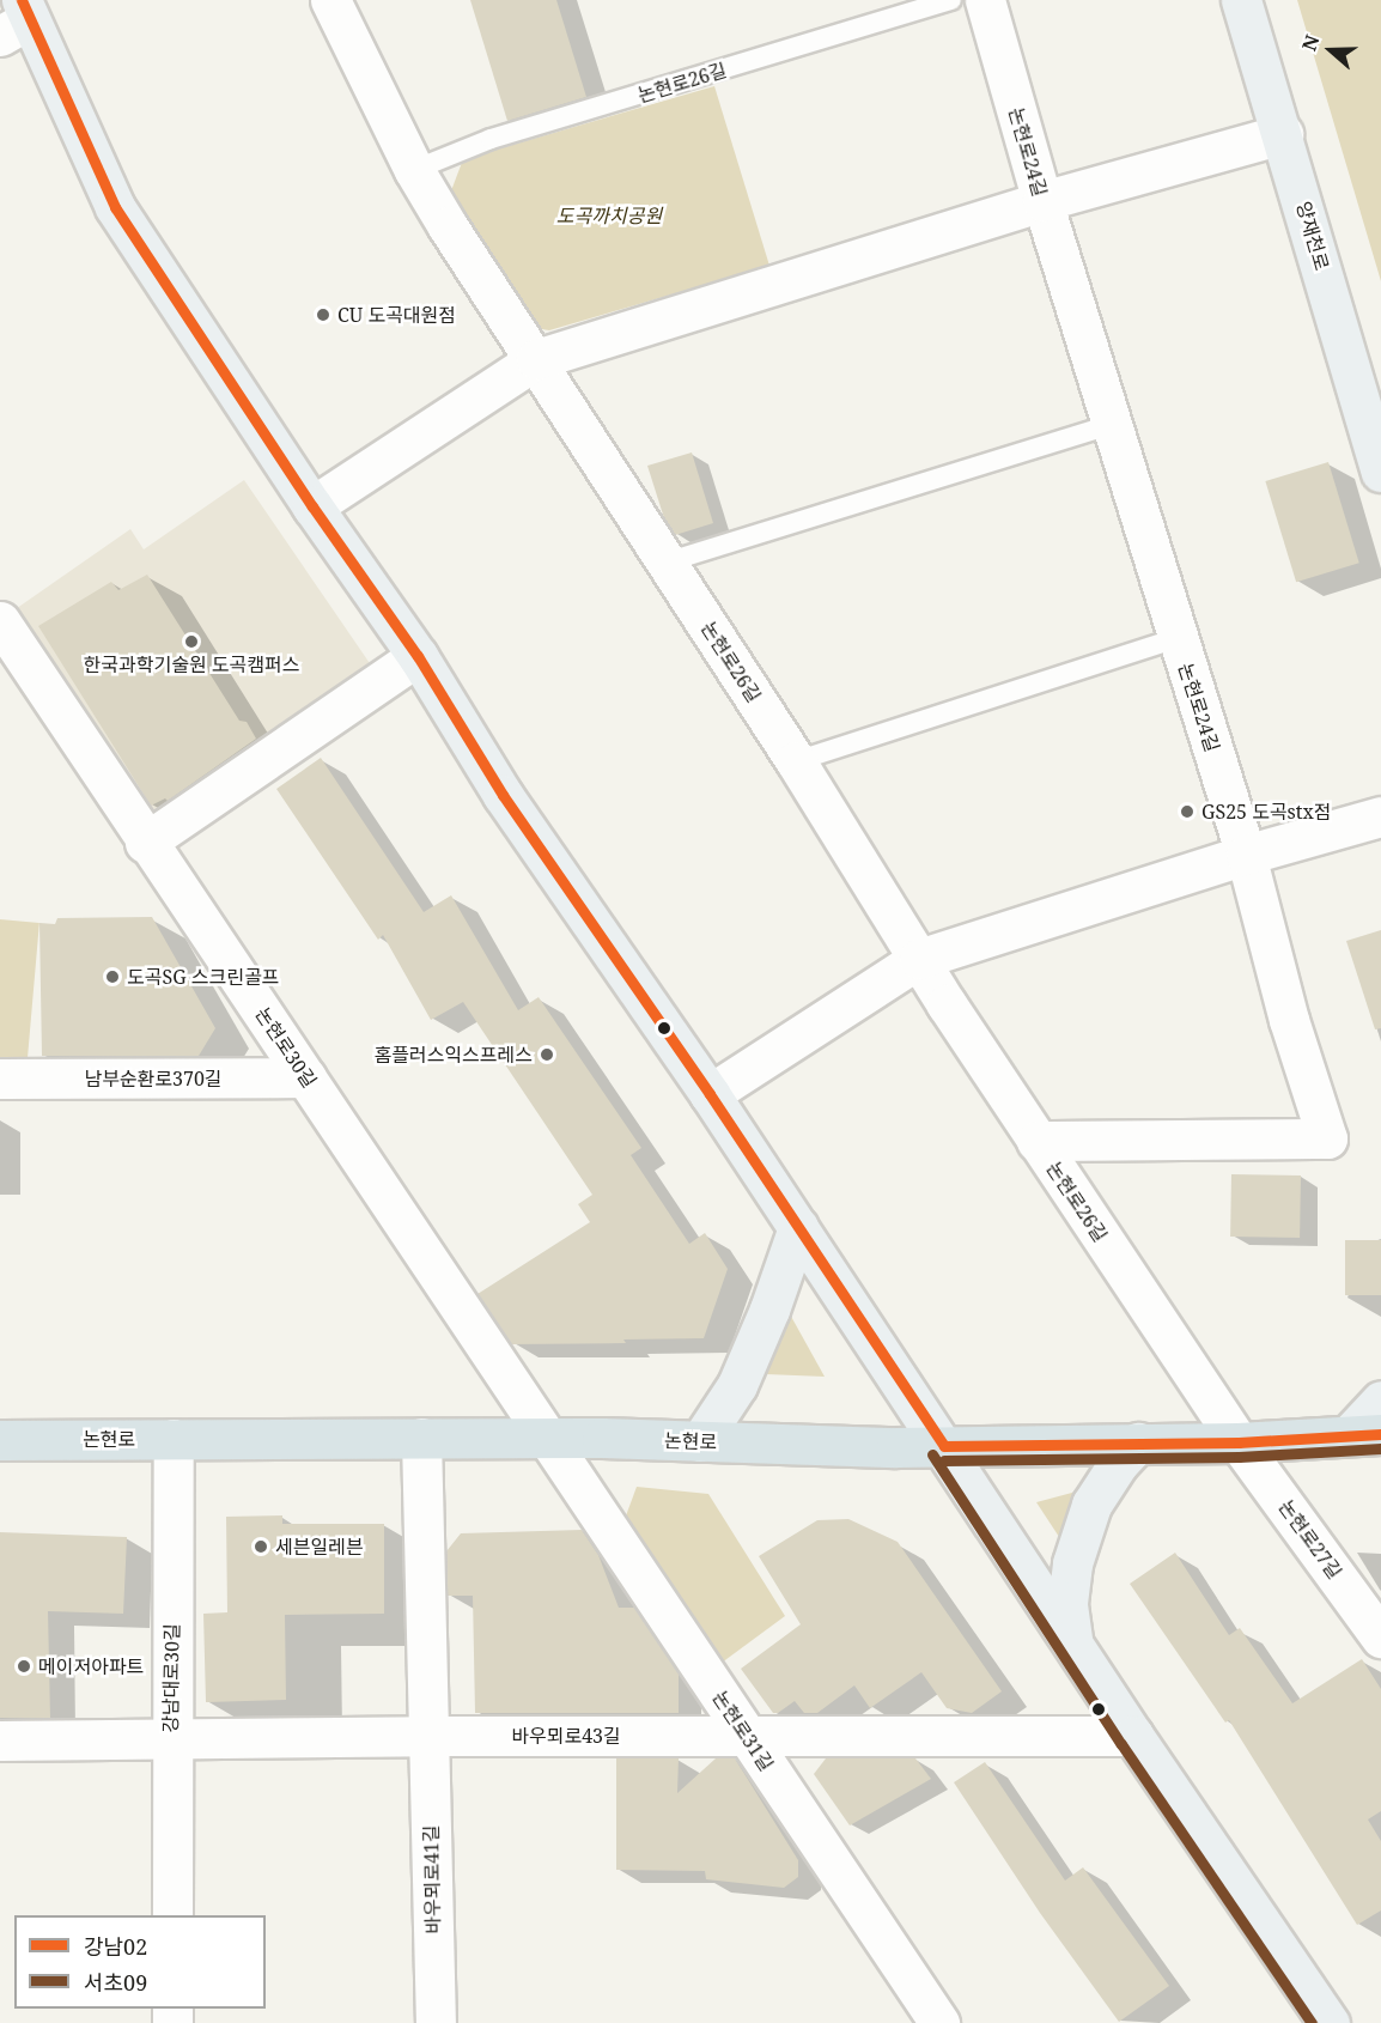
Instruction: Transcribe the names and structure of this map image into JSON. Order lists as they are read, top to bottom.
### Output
{
  "streets": {
    "main road": ["논현로"],
    "street": [
      "논현로26길",
      "논현로24길",
      "양재천로",
      "논현로30길",
      "남부순환로370길",
      "논현로27길",
      "강남대로30길",
      "논현로31길",
      "바우뫼로43길",
      "바우뫼로41길"
    ]
  },
  "crossings": [
    ["논현로26길", "논현로24길"],
    ["논현로26길", "논현로"],
    ["논현로26길", "논현로27길"],
    ["논현로30길", "남부순환로370길"],
    ["논현로30길", "논현로"],
    ["논현로30길", "논현로31길"],
    ["논현로", "논현로27길"],
    ["논현로", "강남대로30길"],
    ["논현로", "논현로31길"],
    ["논현로", "바우뫼로41길"],
    ["강남대로30길", "바우뫼로43길"],
    ["논현로31길", "바우뫼로43길"],
    ["바우뫼로43길", "바우뫼로41길"]
  ],
  "parks": ["도곡까치공원"],
  "places": [
    "CU 도곡대원점",
    "한국과학기술원 도곡캠퍼스",
    "GS25 도곡stx점",
    "도곡SG 스크린골프",
    "홈플러스익스프레스",
    "세븐일레븐",
    "메이저아파트"
  ],
  "lines": ["transit line 강남02", "transit line 서초09"],
  "legend": ["강남02", "서초09"],
  "north": "left"
}
